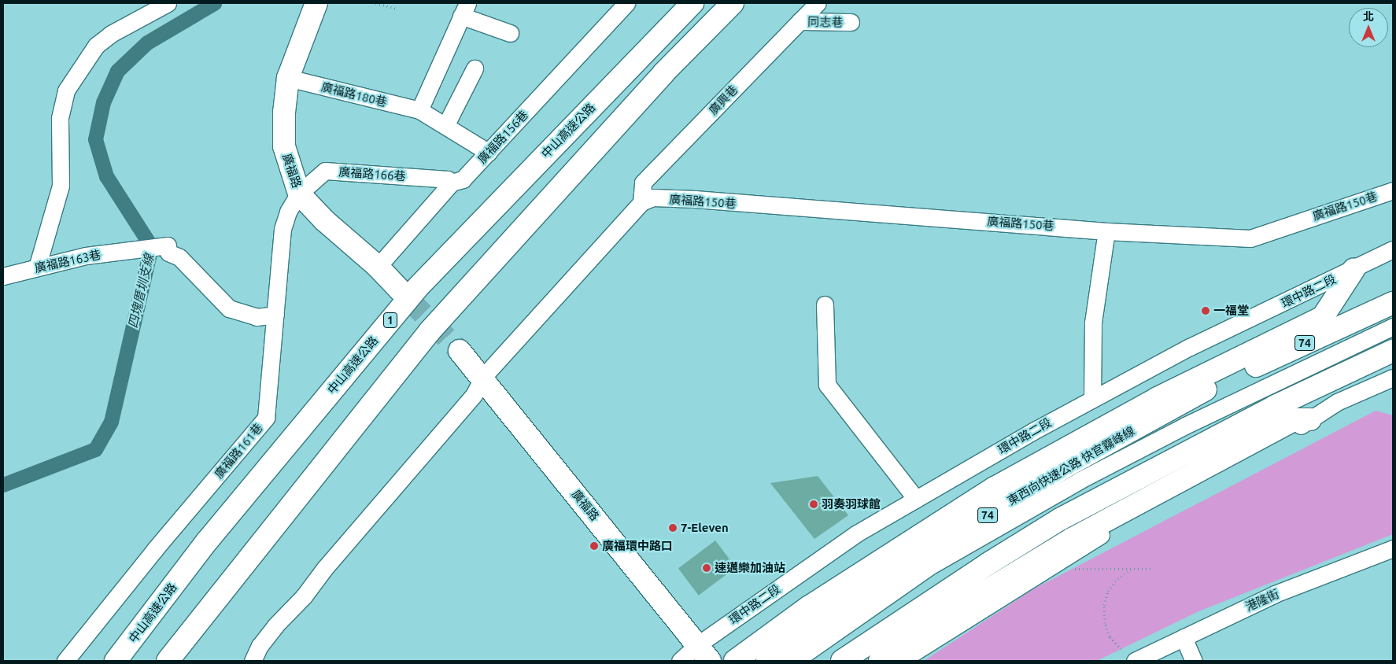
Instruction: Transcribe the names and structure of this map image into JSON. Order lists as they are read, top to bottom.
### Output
{
  "streets": {
    "main road": [
      "中山高速公路",
      "廣福路",
      "1",
      "74",
      "東西向快速公路 快官霧峰線"
    ],
    "street": [
      "同志巷",
      "廣福路180巷",
      "廣興巷",
      "廣福路156巷",
      "廣福路166巷",
      "廣福路150巷",
      "廣福路163巷",
      "環中路二段",
      "廣福路161巷",
      "港隆街"
    ]
  },
  "crossings": [
    ["同志巷", "廣興巷"],
    ["廣福路180巷", "廣福路156巷"],
    ["廣福路180巷", "廣福路"],
    ["廣興巷", "廣福路150巷"],
    ["廣福路156巷", "廣福路"],
    ["廣福路156巷", "廣福路166巷"],
    ["廣福路", "廣福路166巷"],
    ["廣福路", "環中路二段"],
    ["廣福路", "廣福路161巷"],
    ["廣福路166巷", "廣福路161巷"],
    ["廣福路163巷", "廣福路161巷"]
  ],
  "water": ["四塊厝圳支線"],
  "places": [
    "一福堂",
    "羽奏羽球館",
    "7-Eleven",
    "廣福環中路口",
    "速邁樂加油站"
  ],
  "north": "top"
}
